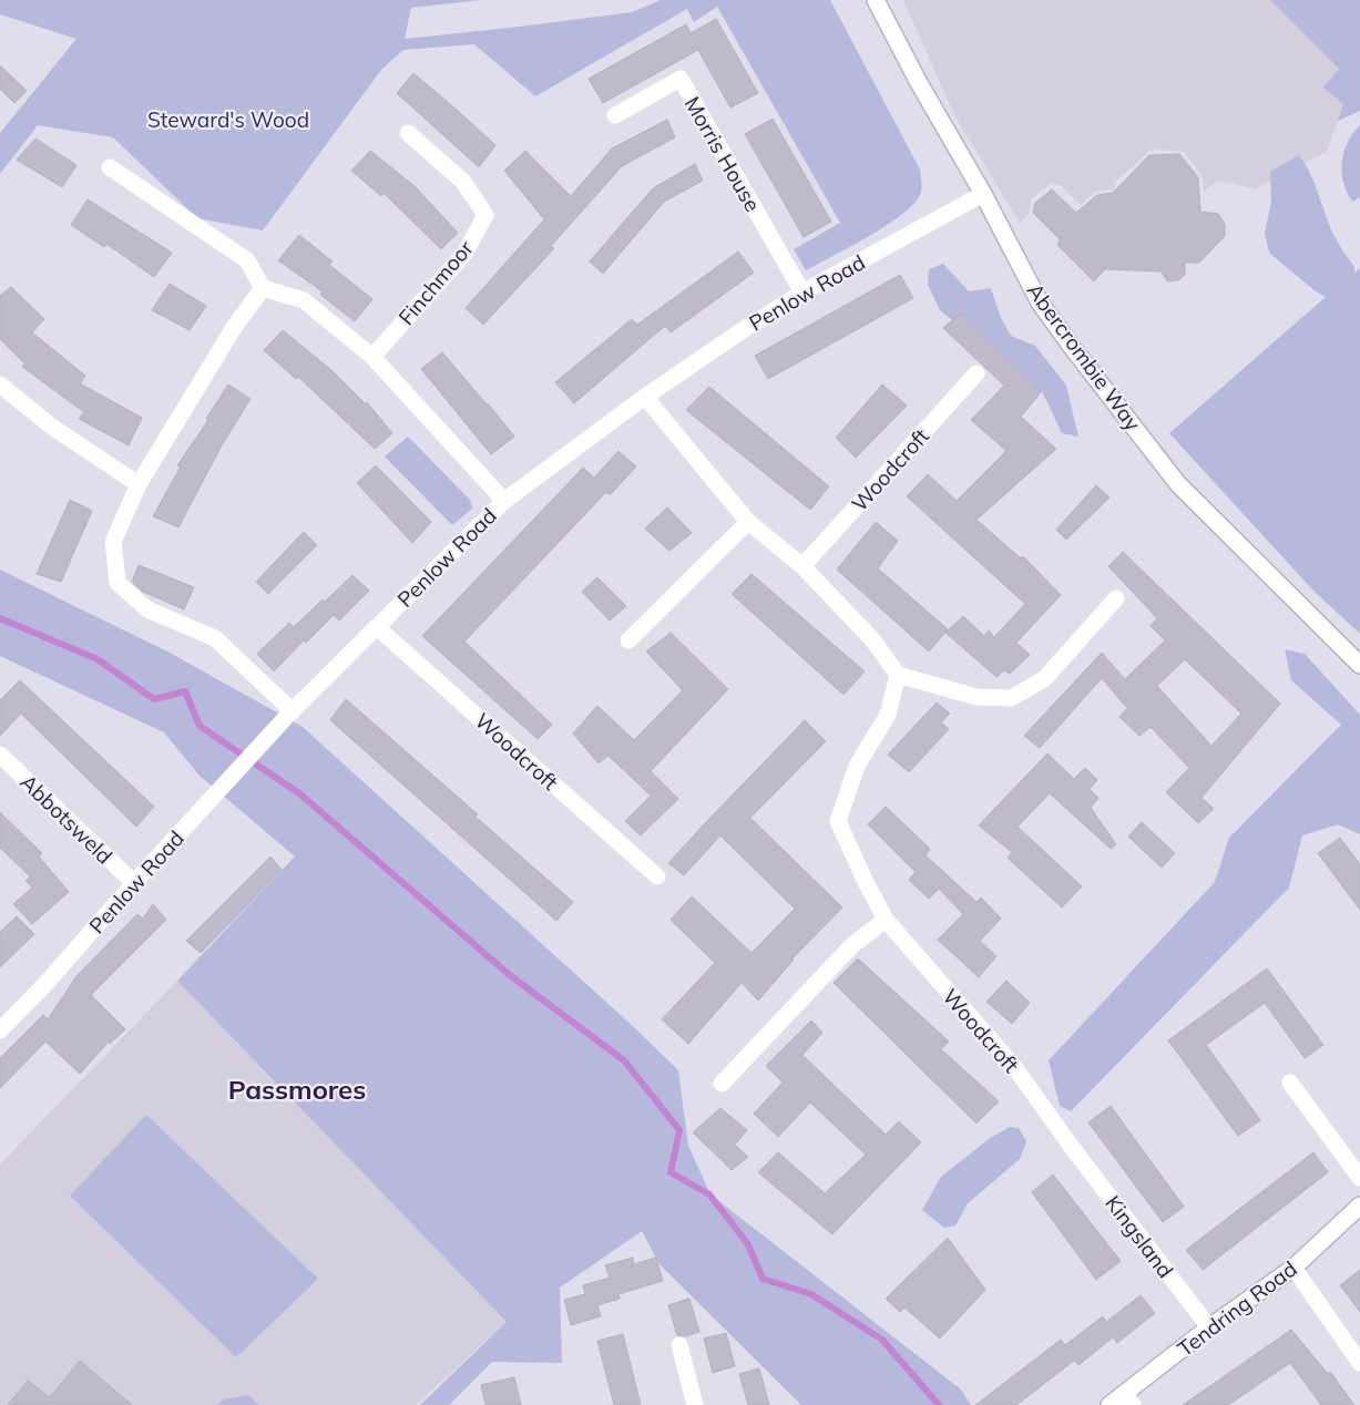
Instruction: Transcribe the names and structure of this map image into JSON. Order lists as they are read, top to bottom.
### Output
{
  "streets": {
    "street": [
      "Morris House",
      "Finchmoor",
      "Penlow Road",
      "Abercrombie Way",
      "Woodcroft",
      "Abbotsweld",
      "Kingsland",
      "Tendring Road"
    ]
  },
  "crossings": [
    ["Morris House", "Penlow Road"],
    ["Penlow Road", "Abercrombie Way"],
    ["Penlow Road", "Woodcroft"],
    ["Penlow Road", "Abbotsweld"],
    ["Woodcroft", "Kingsland"],
    ["Kingsland", "Tendring Road"]
  ],
  "districts": ["Passmores"],
  "parks": ["Steward's Wood"]
}
